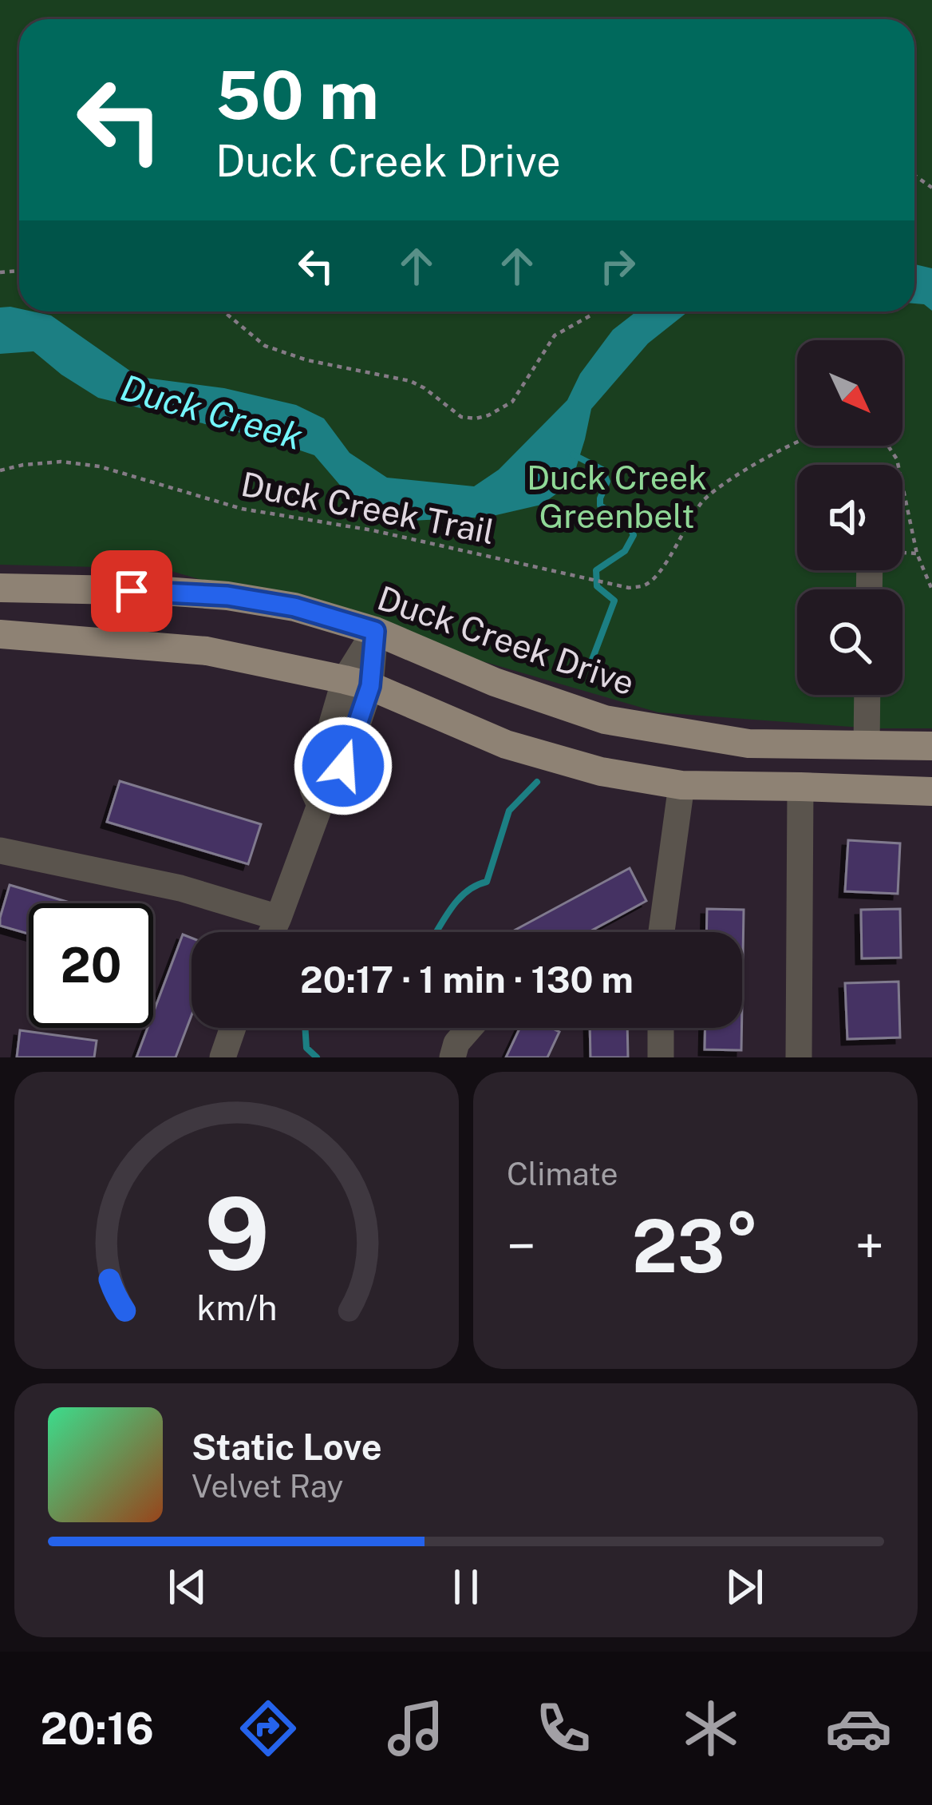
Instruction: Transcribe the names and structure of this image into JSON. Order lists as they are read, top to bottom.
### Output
{
  "streets": {
    "main road": ["Duck Creek Drive"],
    "path": ["Duck Creek Trail"]
  },
  "water": ["Duck Creek"],
  "parks": ["Duck Creek Greenbelt"],
  "north": "bottom right",
  "page": {
    "turn": ["50 m", "Duck Creek Drive"],
    "limit": "20",
    "trip": "20:17 · 1 min · 130 m",
    "tile": "Climate",
    "heat": ["−", "23°", "+"],
    "song": ["Static Love", "Velvet Ray"],
    "tabs": "20:16",
    "gauge": ["9", "km/h"]
  }
}
